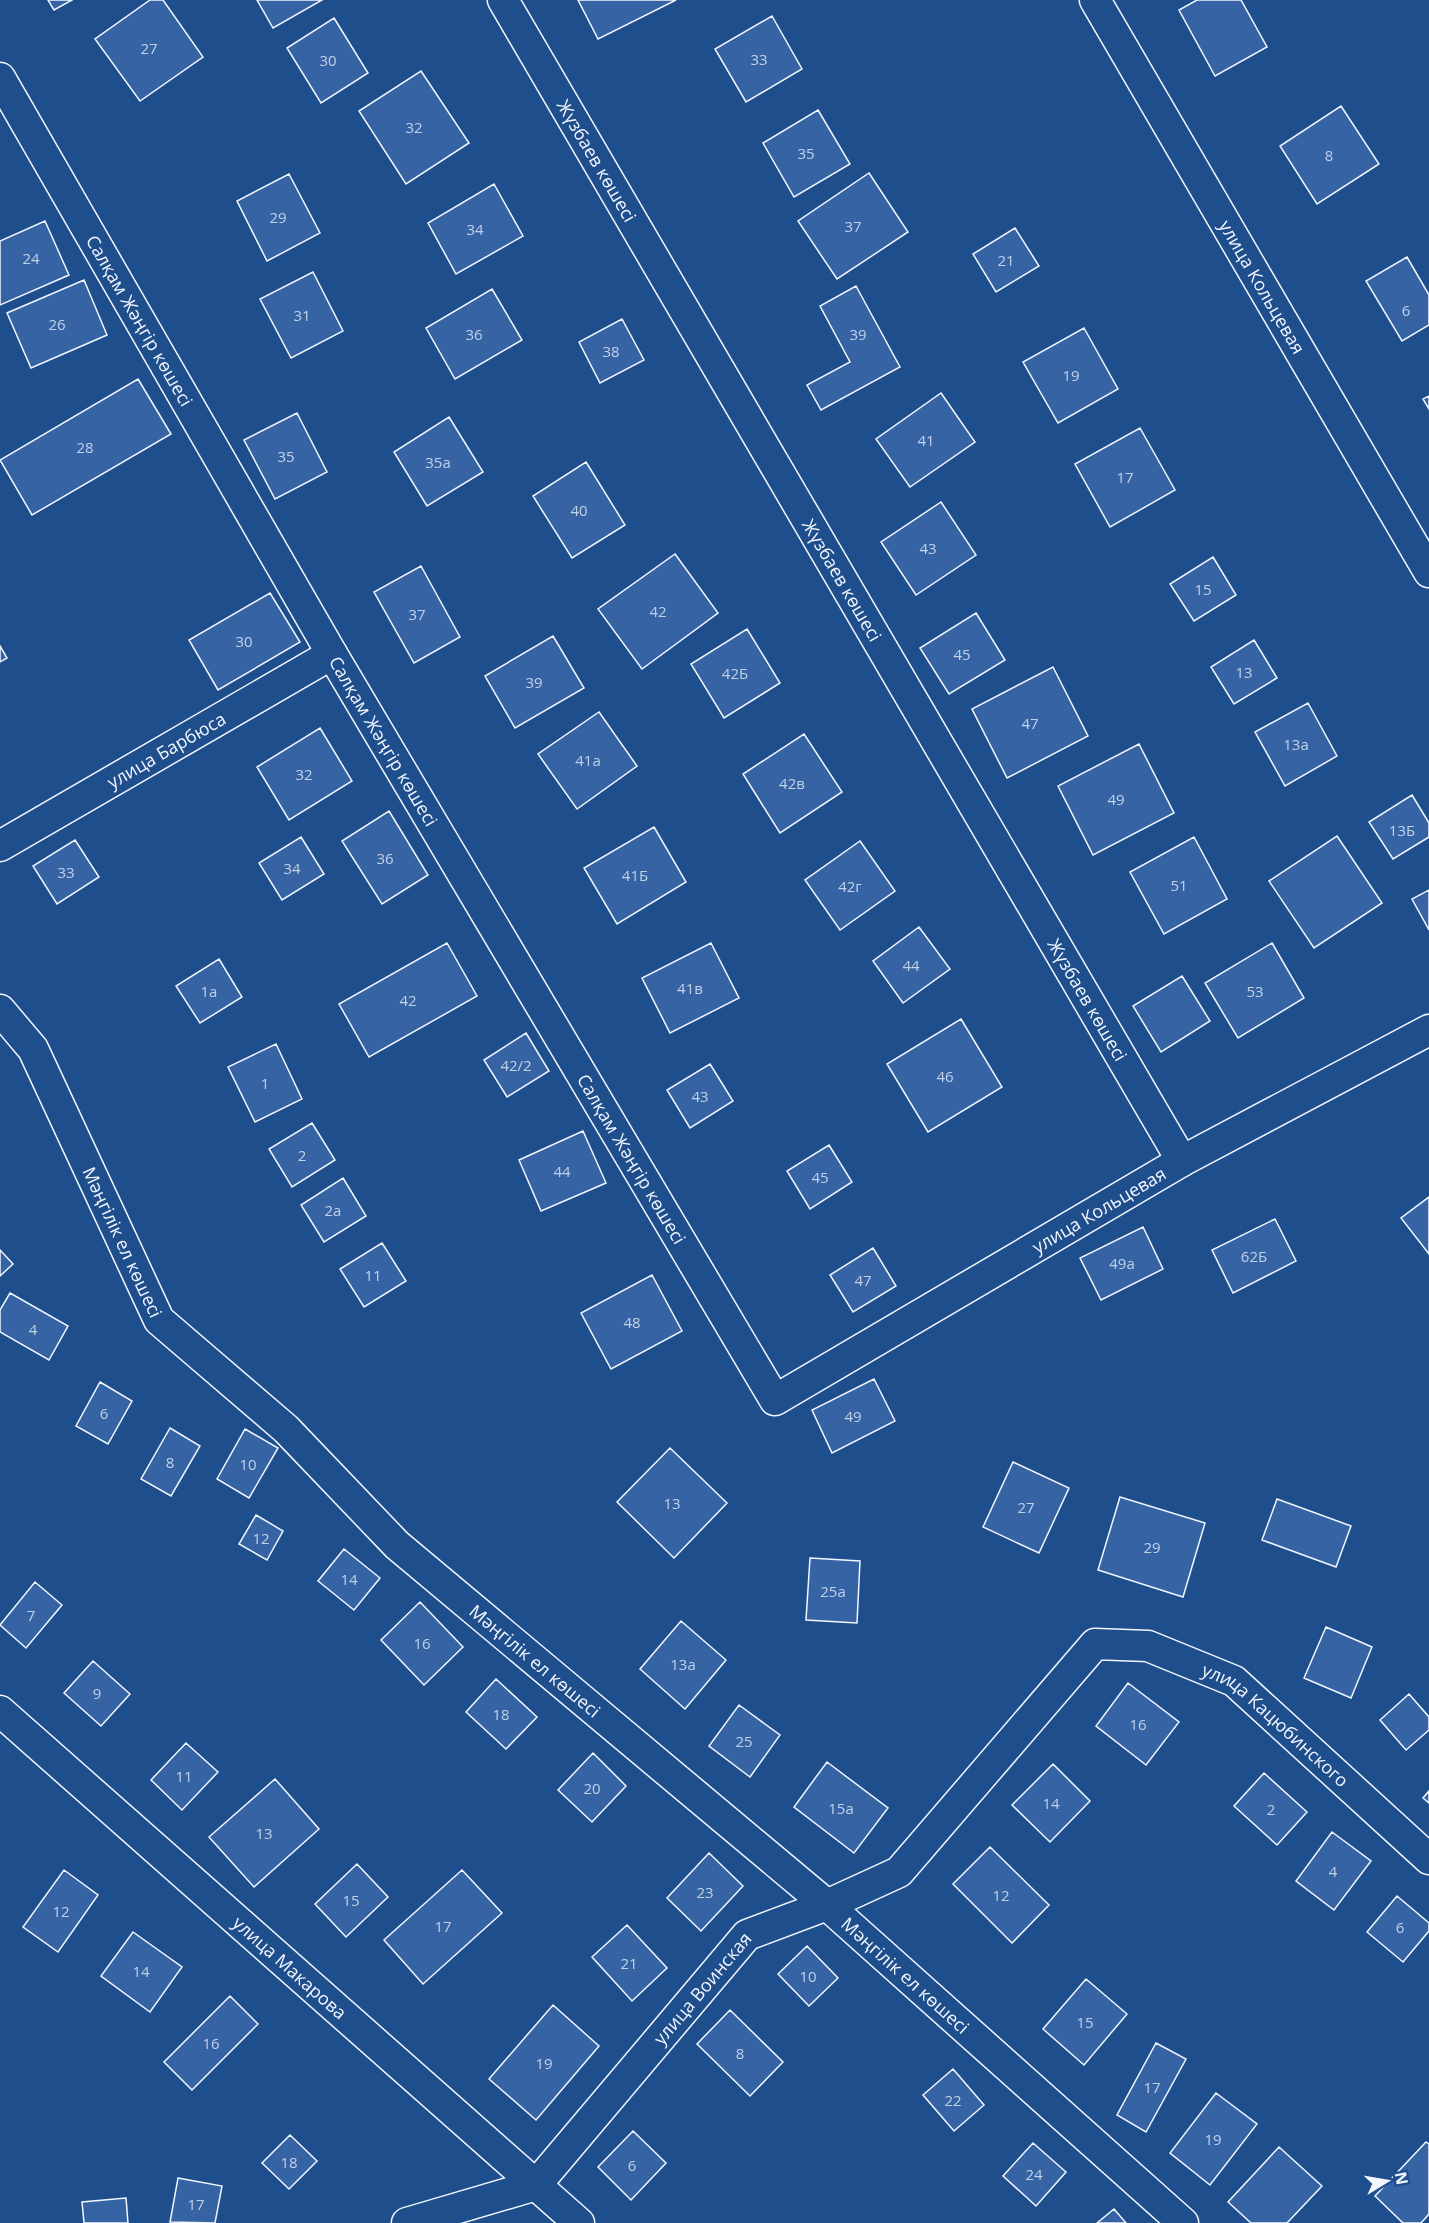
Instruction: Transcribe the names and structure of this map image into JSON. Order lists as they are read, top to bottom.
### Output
{
  "streets": {
    "street": [
      "Жүзбаев көшесі",
      "улица Кольцевая",
      "Салқам Жәңгір көшесі",
      "улица Барбюса",
      "Мәңгілік ел көшесі",
      "улица Кацюбинского",
      "улица Макарова",
      "улица Воинская"
    ]
  },
  "crossings": [
    ["Жүзбаев көшесі", "улица Кольцевая"],
    ["улица Кольцевая", "Салқам Жәңгір көшесі"],
    ["Салқам Жәңгір көшесі", "улица Барбюса"],
    ["Мәңгілік ел көшесі", "улица Воинская"],
    ["улица Кацюбинского", "улица Воинская"],
    ["улица Макарова", "улица Воинская"]
  ],
  "house_numbers": [
    "27",
    "33",
    "30",
    "32",
    "35",
    "8",
    "29",
    "37",
    "34",
    "24",
    "21",
    "6",
    "31",
    "26",
    "36",
    "39",
    "38",
    "19",
    "41",
    "28",
    "35",
    "35а",
    "17",
    "40",
    "43",
    "15",
    "42",
    "37",
    "30",
    "45",
    "13",
    "42Б",
    "39",
    "47",
    "13а",
    "41а",
    "32",
    "42в",
    "49",
    "13Б",
    "36",
    "34",
    "33",
    "41Б",
    "51",
    "42г",
    "44",
    "41в",
    "1а",
    "53",
    "42",
    "42/2",
    "46",
    "1",
    "43",
    "2",
    "44",
    "45",
    "2а",
    "62Б",
    "49а",
    "11",
    "47",
    "48",
    "4",
    "6",
    "49",
    "8",
    "10",
    "13",
    "27",
    "12",
    "29",
    "14",
    "25а",
    "7",
    "16",
    "13а",
    "9",
    "18",
    "16",
    "25",
    "11",
    "20",
    "14",
    "15а",
    "2",
    "13",
    "4",
    "23",
    "12",
    "15",
    "12",
    "17",
    "6",
    "21",
    "14",
    "10",
    "15",
    "16",
    "8",
    "19",
    "17",
    "22",
    "19",
    "18",
    "6",
    "24",
    "17"
  ],
  "north": "right"
}
